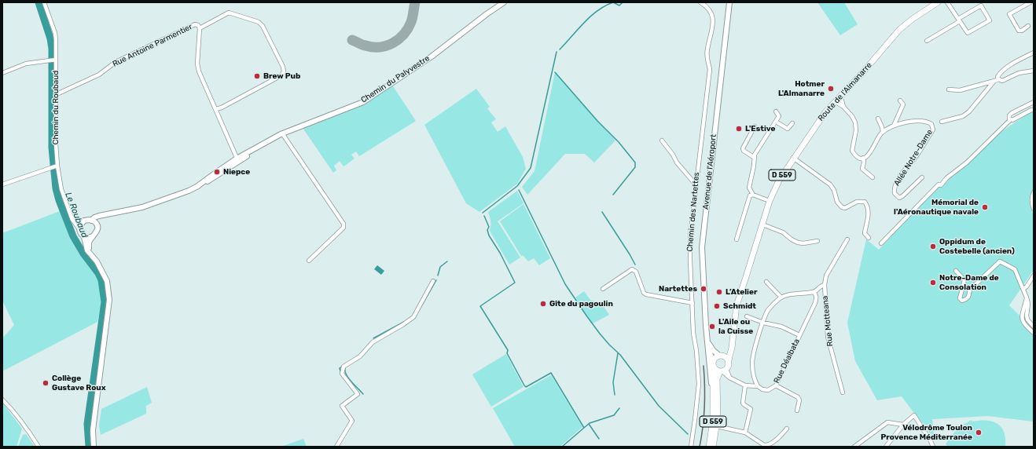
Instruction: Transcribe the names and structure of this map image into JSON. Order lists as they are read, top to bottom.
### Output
{
  "streets": {
    "main road": ["Route de l'Almanarre", "D 559"],
    "street": [
      "Rue Antoine Parmentier",
      "Chemin du Palyvestre",
      "Chemin du Roubaud",
      "Allée Notre-Dame",
      "Avenue de l'Aéroport",
      "Chemin des Nartettes",
      "Rue Motteana",
      "Rue Déalbata"
    ]
  },
  "crossings": [
    ["Rue Antoine Parmentier", "Chemin du Roubaud"],
    ["Chemin du Palyvestre", "Chemin du Roubaud"],
    ["Route de l'Almanarre", "Avenue de l'Aéroport"],
    ["Route de l'Almanarre", "Rue Déalbata"]
  ],
  "water": ["Le Roubaud"],
  "places": [
    "Brew Pub",
    "Hotmer L'Almanarre",
    "L'Estive",
    "Niepce",
    "Mémorial de l'Aéronautique navale",
    "Oppidum de Costebelle (ancien)",
    "Notre-Dame de Consolation",
    "Nartettes",
    "L’Atelier",
    "Gîte du pagoulin",
    "Schmidt",
    "L'Aile ou la Cuisse",
    "Collège Gustave Roux",
    "Vélodrôme Toulon Provence Méditerranée"
  ]
}
